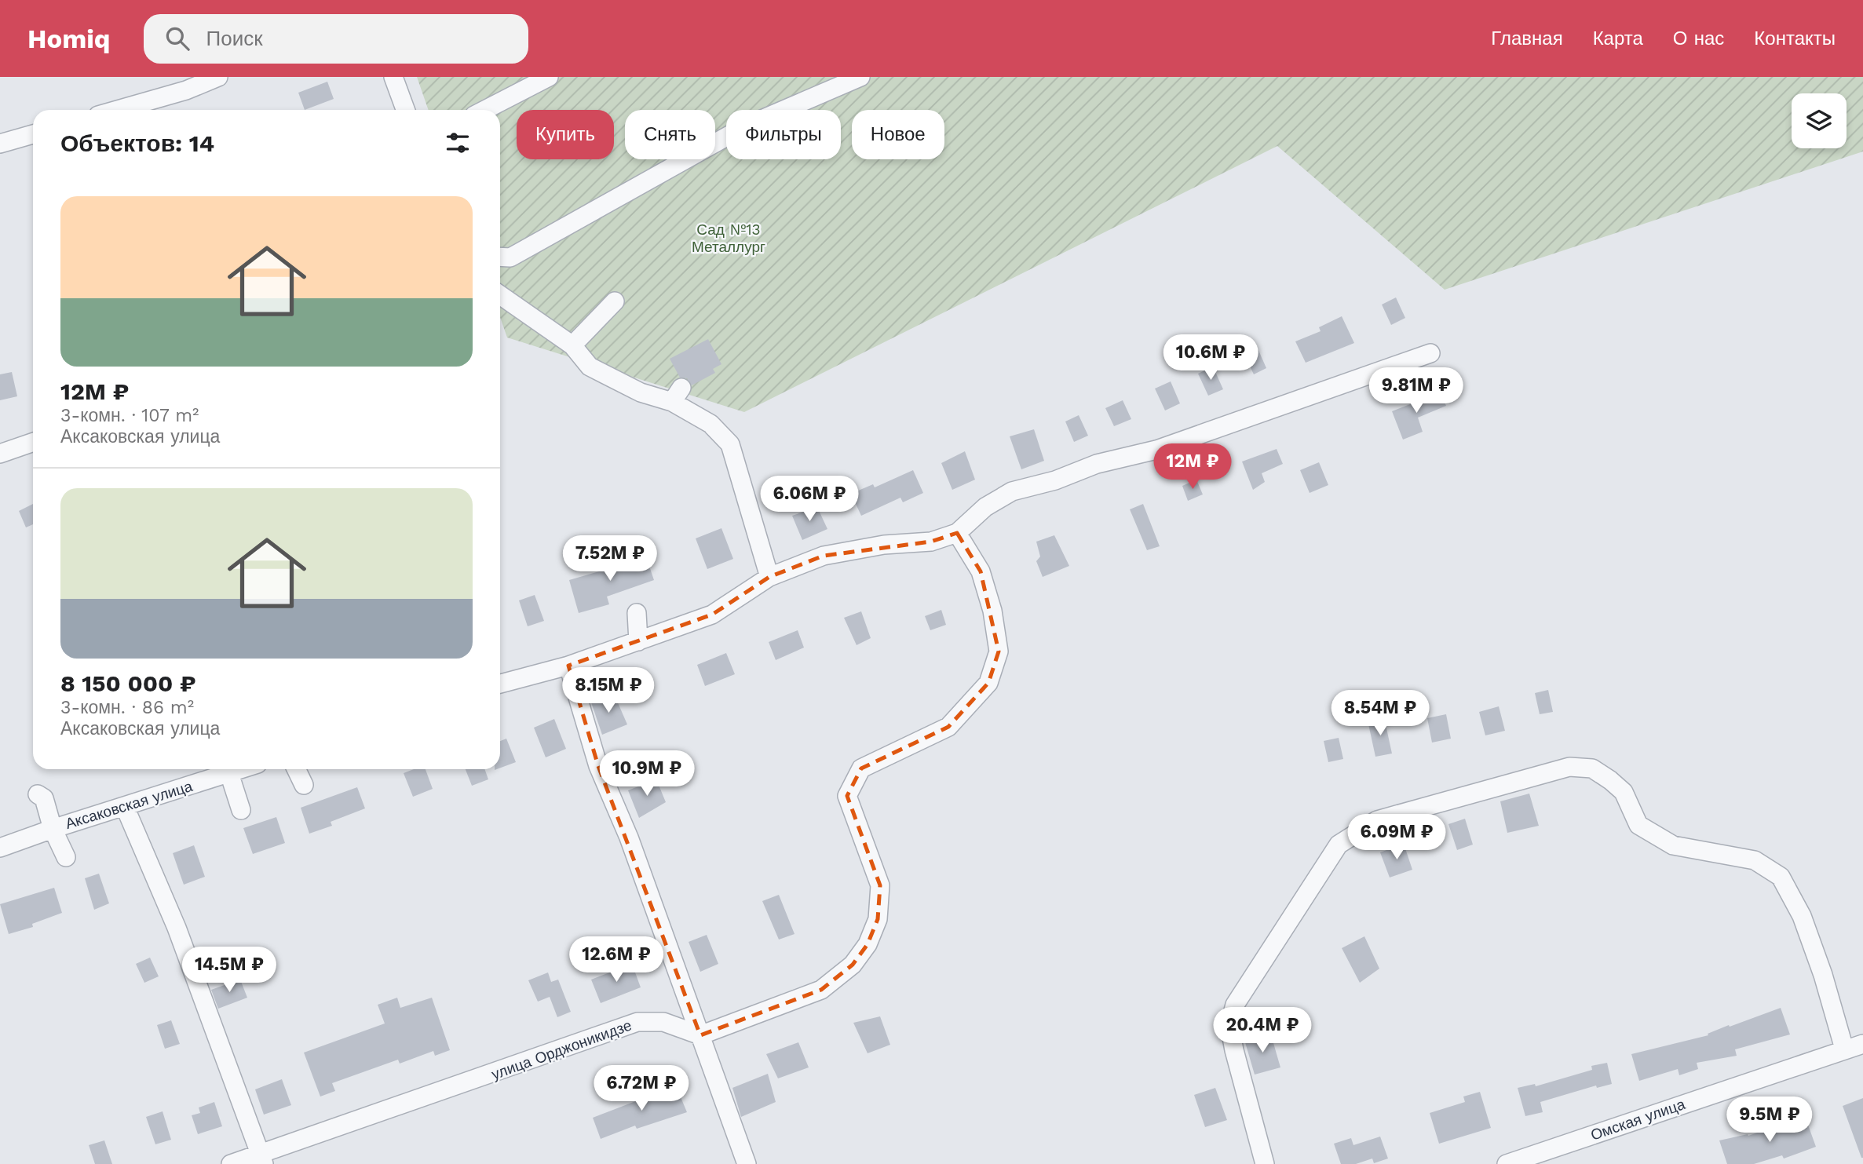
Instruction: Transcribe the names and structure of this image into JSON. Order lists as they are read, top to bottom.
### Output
{
  "streets": {
    "street": ["Аксаковская улица", "улица Орджоникидзе", "Омская улица"]
  },
  "parks": ["Сад №13 Металлург"],
  "page": {
    "header": "Homiq",
    "search": "Поиск",
    "nav": [
      "Главная",
      "Карта",
      "О нас",
      "Контакты"
    ],
    "chip": [
      "Купить",
      "Снять",
      "Фильтры",
      "Новое"
    ],
    "heading": "Объектов: 14",
    "list": [
      {
        "name": "12M ₽",
        "note": "3-комн. · 107 m² · Аксаковская улица"
      },
      {
        "name": "8 150 000 ₽",
        "note": "3-комн. · 86 m² · Аксаковская улица"
      }
    ],
    "price": [
      "10.6M ₽",
      "9.81M ₽",
      "12M ₽",
      "6.06M ₽",
      "7.52M ₽",
      "8.15M ₽",
      "8.54M ₽",
      "10.9M ₽",
      "6.09M ₽",
      "12.6M ₽",
      "14.5M ₽",
      "20.4M ₽",
      "6.72M ₽",
      "9.5M ₽"
    ]
  }
}
